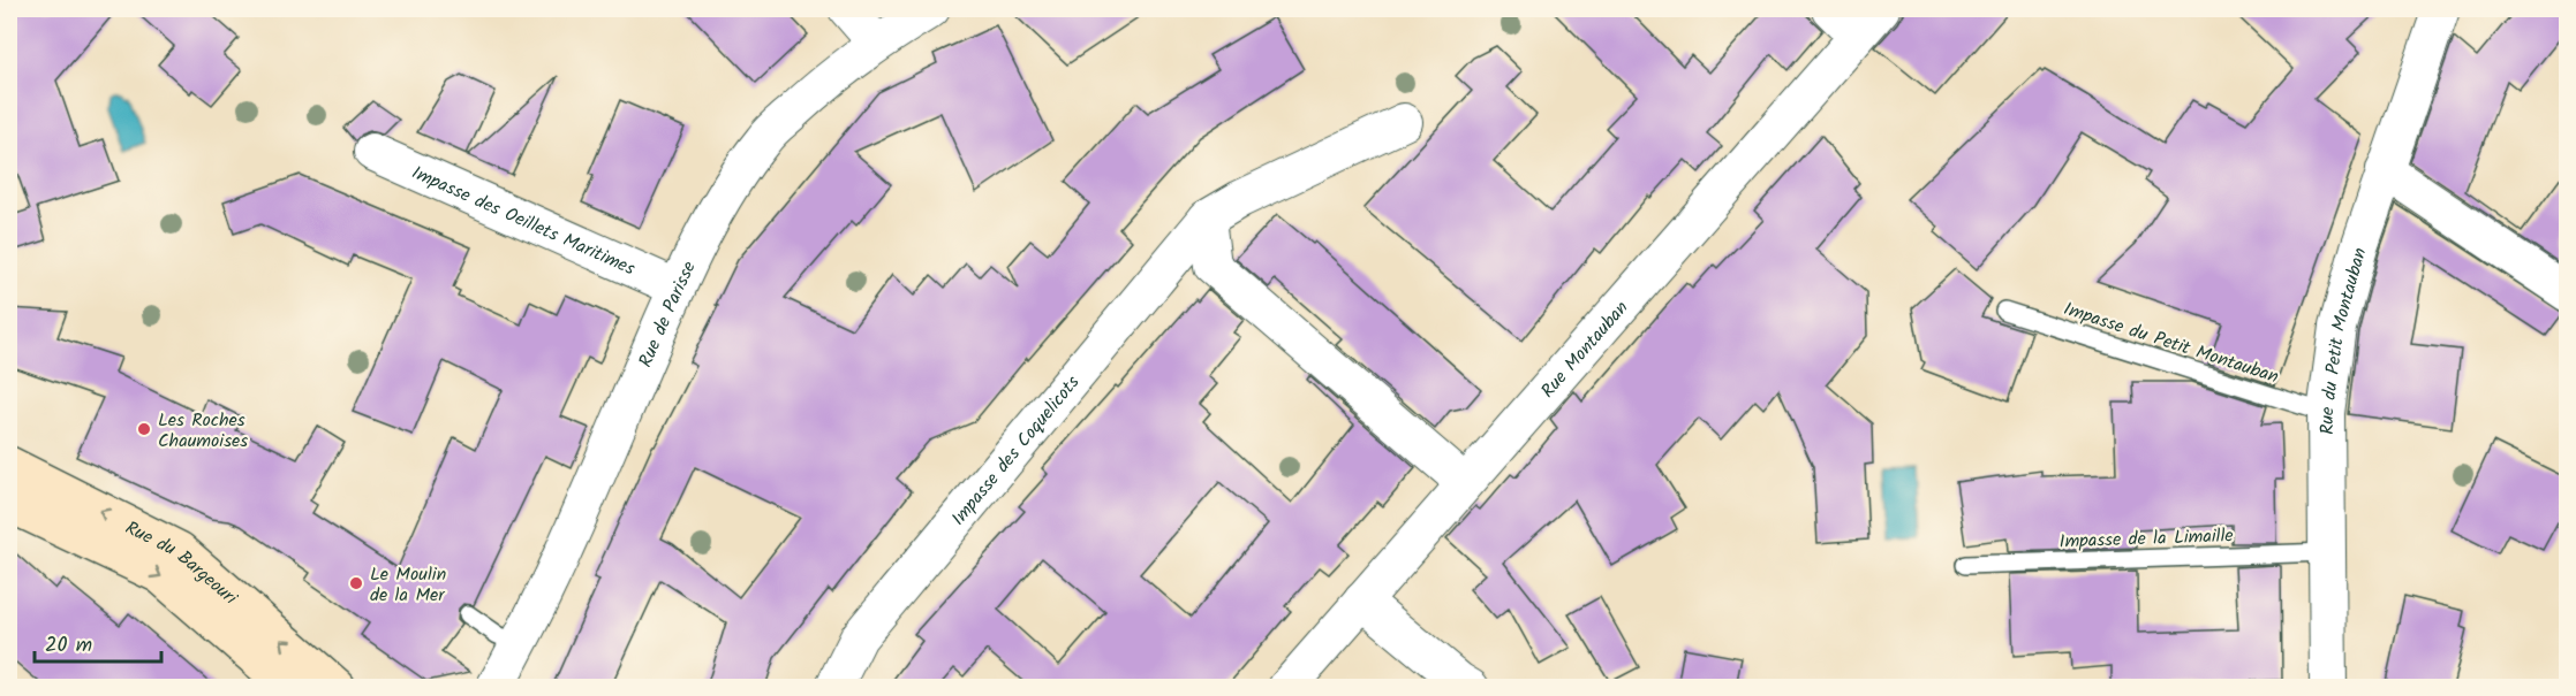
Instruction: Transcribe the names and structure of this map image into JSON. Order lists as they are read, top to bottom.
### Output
{
  "streets": {
    "street": [
      "Impasse des Oeillets Maritimes",
      "Rue de Parisse",
      "Rue du Petit Montauban",
      "Rue Montauban",
      "Impasse des Coquelicots",
      "Rue du Bargeouri"
    ],
    "lane": ["Impasse du Petit Montauban", "Impasse de la Limaille"]
  },
  "crossings": [
    ["Impasse des Oeillets Maritimes", "Rue de Parisse"],
    ["Impasse du Petit Montauban", "Rue du Petit Montauban"],
    ["Rue du Petit Montauban", "Impasse de la Limaille"]
  ],
  "places": ["Les Roches Chaumoises", "Le Moulin de la Mer"],
  "scale_bar": "20 m"
}
